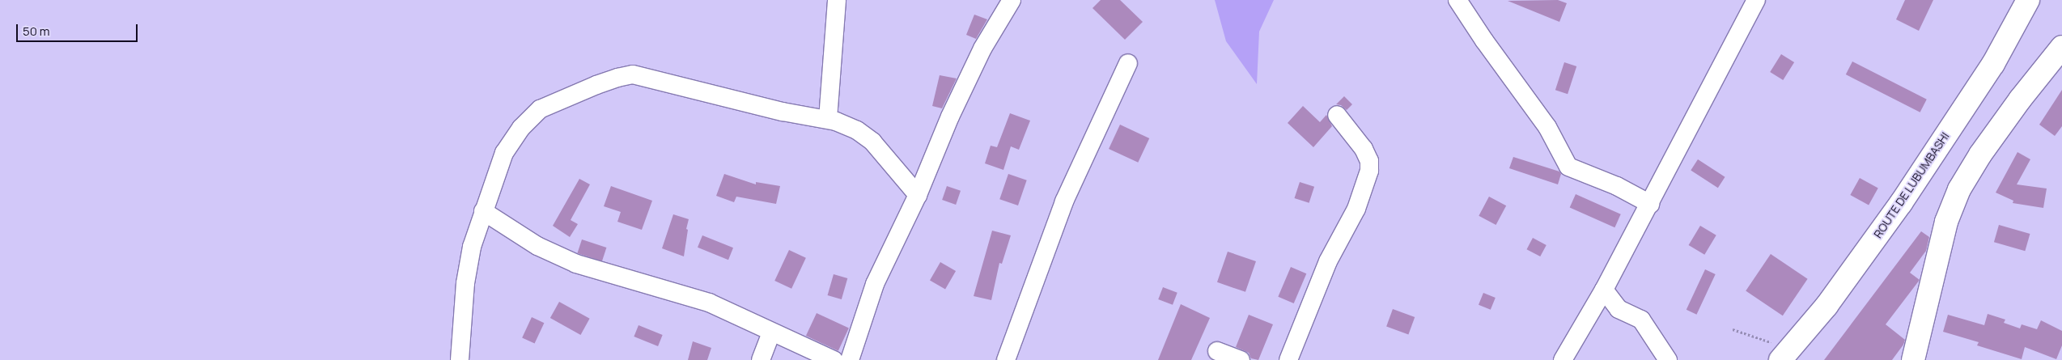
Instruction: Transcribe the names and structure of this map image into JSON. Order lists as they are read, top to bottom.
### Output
{
  "streets": {
    "main road": ["ROUTE DE LUBUMBASHI"]
  },
  "scale_bar": "50 m"
}
